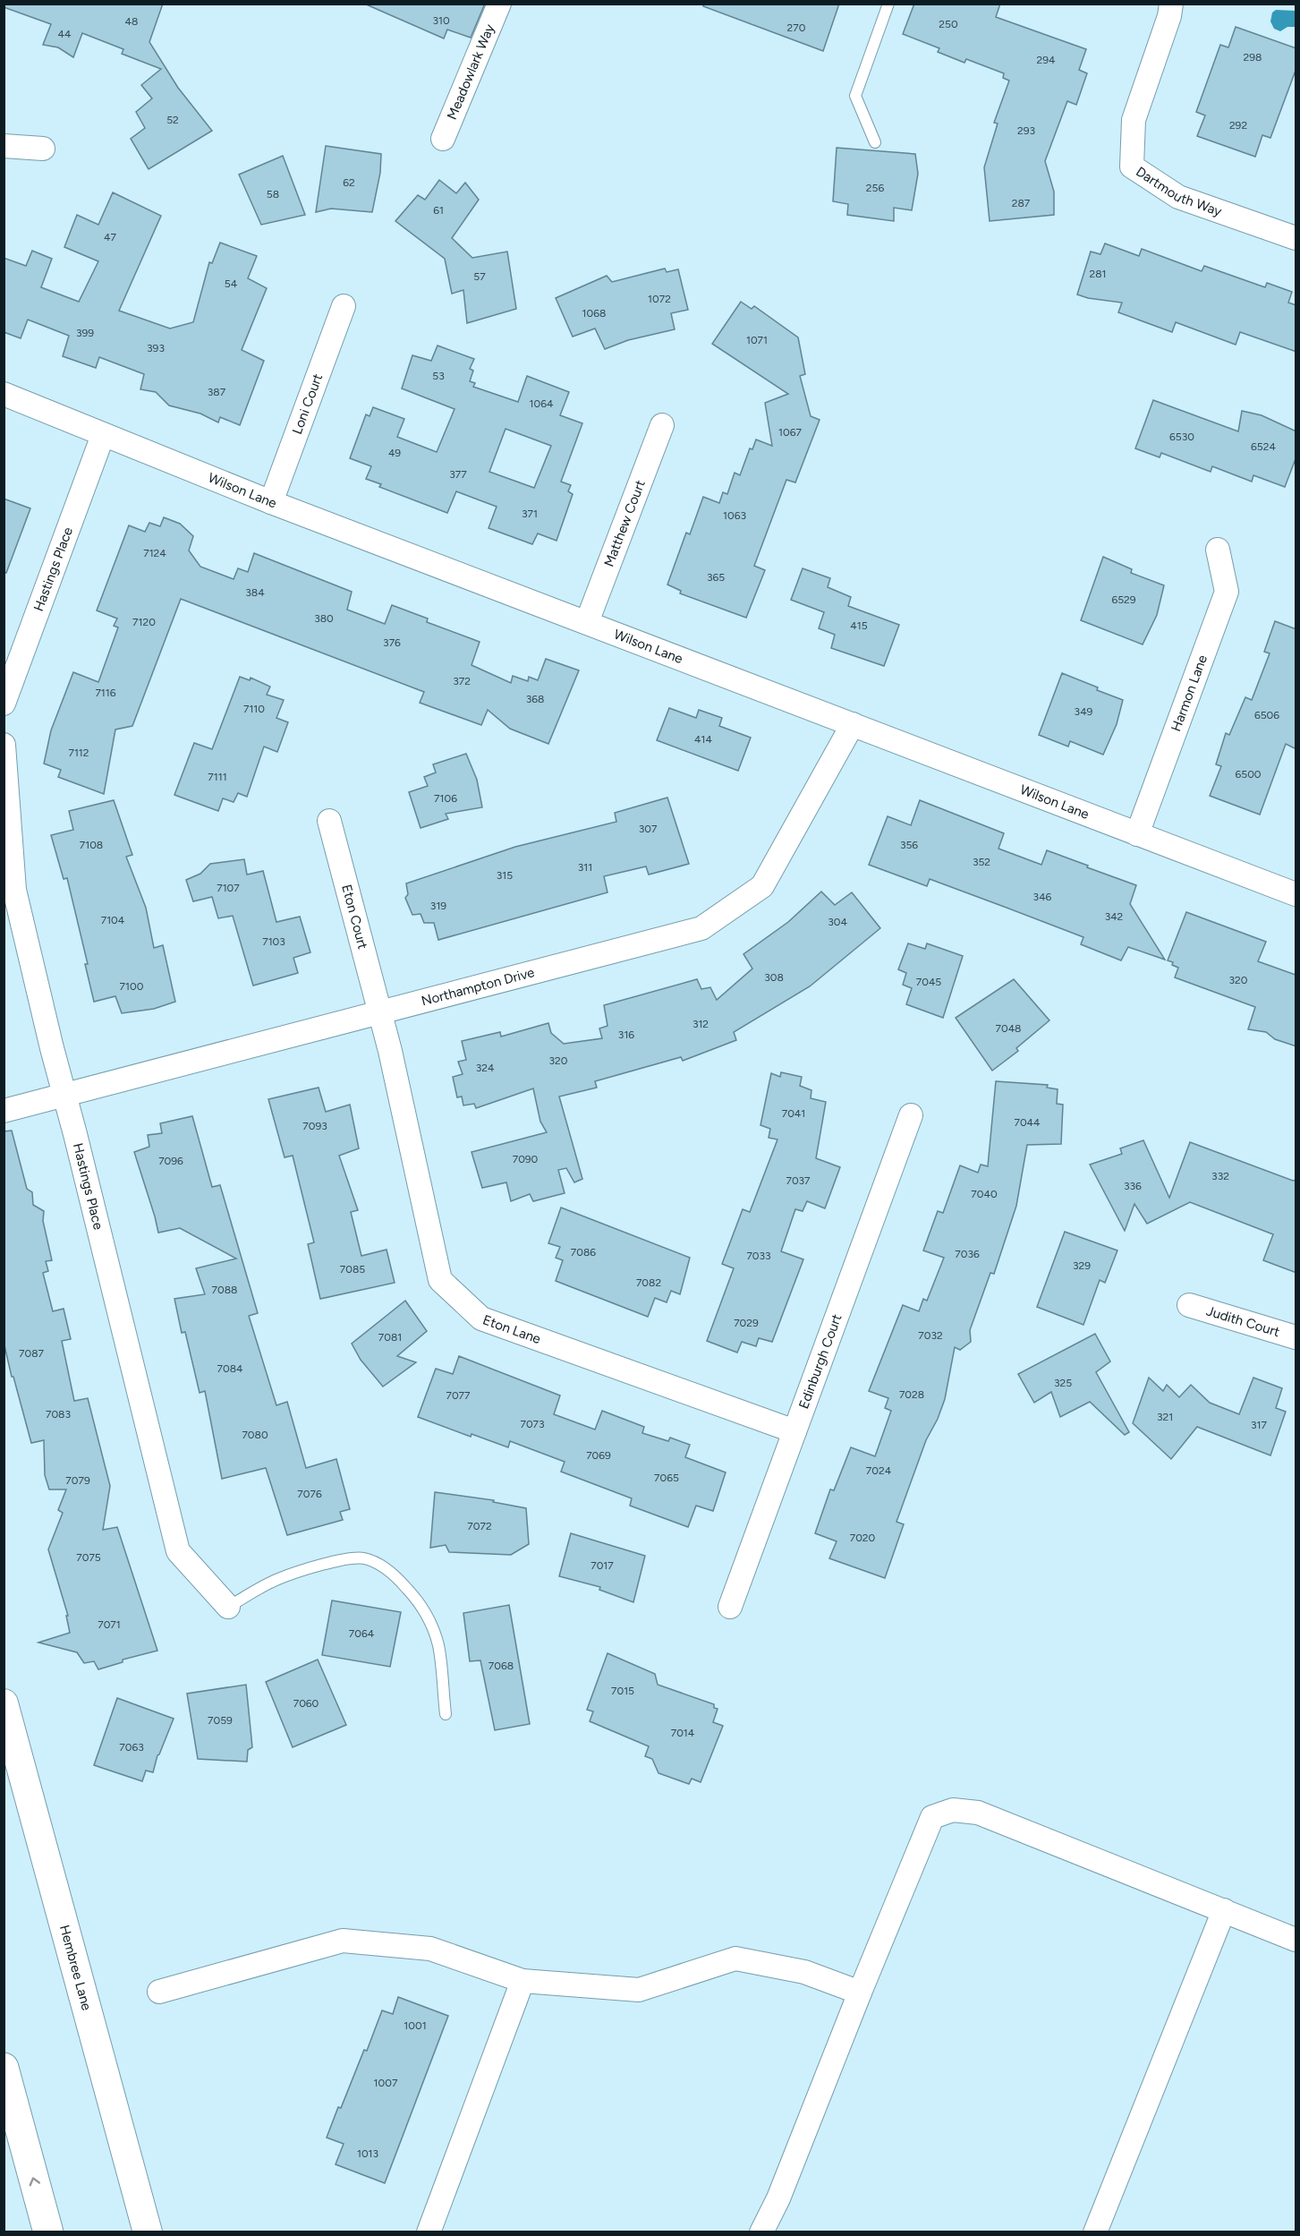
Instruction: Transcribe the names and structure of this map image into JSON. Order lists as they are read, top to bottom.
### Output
{
  "streets": {
    "street": [
      "Meadowlark Way",
      "Dartmouth Way",
      "Loni Court",
      "Wilson Lane",
      "Matthew Court",
      "Hastings Place",
      "Harmon Lane",
      "Eton Court",
      "Northampton Drive",
      "Judith Court",
      "Eton Lane",
      "Edinburgh Court",
      "Hembree Lane"
    ]
  },
  "crossings": [
    ["Loni Court", "Wilson Lane"],
    ["Wilson Lane", "Matthew Court"],
    ["Wilson Lane", "Hastings Place"],
    ["Wilson Lane", "Harmon Lane"],
    ["Wilson Lane", "Northampton Drive"],
    ["Hastings Place", "Northampton Drive"],
    ["Eton Court", "Northampton Drive"],
    ["Eton Court", "Eton Lane"],
    ["Northampton Drive", "Eton Lane"],
    ["Eton Lane", "Edinburgh Court"]
  ],
  "house_numbers": [
    "310",
    "48",
    "250",
    "270",
    "44",
    "298",
    "294",
    "52",
    "292",
    "293",
    "62",
    "256",
    "58",
    "287",
    "61",
    "47",
    "281",
    "57",
    "54",
    "1072",
    "1068",
    "399",
    "1071",
    "393",
    "53",
    "387",
    "1064",
    "1067",
    "6530",
    "6524",
    "49",
    "377",
    "371",
    "1063",
    "7124",
    "365",
    "384",
    "6529",
    "380",
    "7120",
    "415",
    "376",
    "372",
    "7116",
    "368",
    "7110",
    "349",
    "6506",
    "414",
    "7112",
    "6500",
    "7111",
    "7106",
    "307",
    "7108",
    "356",
    "352",
    "311",
    "315",
    "7107",
    "346",
    "319",
    "342",
    "7104",
    "304",
    "7103",
    "308",
    "320",
    "7045",
    "7100",
    "312",
    "7048",
    "316",
    "320",
    "324",
    "7041",
    "7044",
    "7093",
    "7090",
    "7096",
    "332",
    "7037",
    "336",
    "7040",
    "7086",
    "7036",
    "7033",
    "329",
    "7085",
    "7082",
    "7088",
    "7029",
    "7032",
    "7081",
    "7087",
    "7084",
    "325",
    "7028",
    "7077",
    "7083",
    "321",
    "7073",
    "317",
    "7080",
    "7069",
    "7024",
    "7065",
    "7079",
    "7076",
    "7072",
    "7020",
    "7075",
    "7017",
    "7071",
    "7064",
    "7068",
    "7015",
    "7060",
    "7059",
    "7014",
    "7063",
    "1001",
    "1007",
    "1013"
  ]
}
